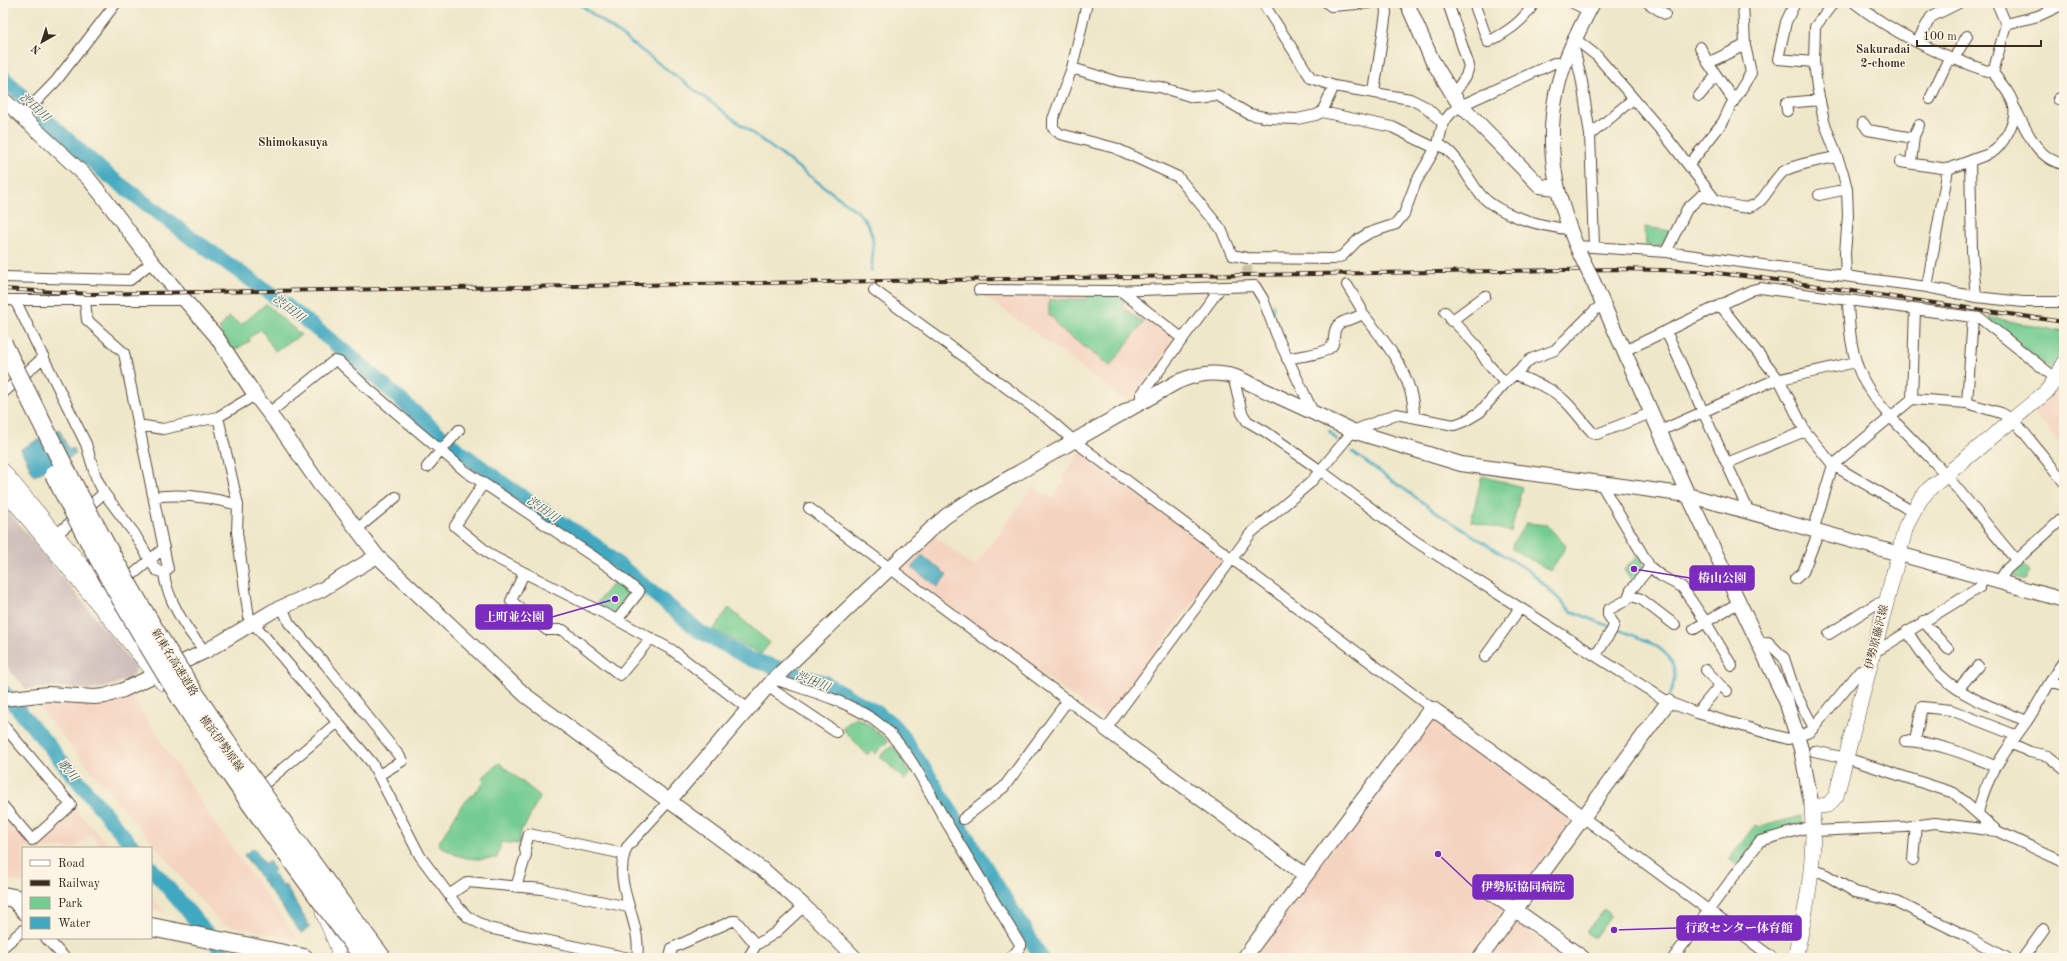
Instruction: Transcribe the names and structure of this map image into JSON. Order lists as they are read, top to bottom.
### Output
{
  "streets": {
    "highway": ["新東名高速道路"],
    "main road": ["伊勢原藤沢線", "横浜伊勢原線"]
  },
  "districts": ["Sakuradai 2-chome", "Shimokasuya"],
  "water": ["渋田川", "歌川"],
  "places": [
    "椿山公園",
    "上町並公園",
    "伊勢原協同病院",
    "行政センター体育館"
  ],
  "legend": [
    "Road",
    "Railway",
    "Park",
    "Water"
  ],
  "scale_bar": "100 m",
  "north": "bottom left"
}
